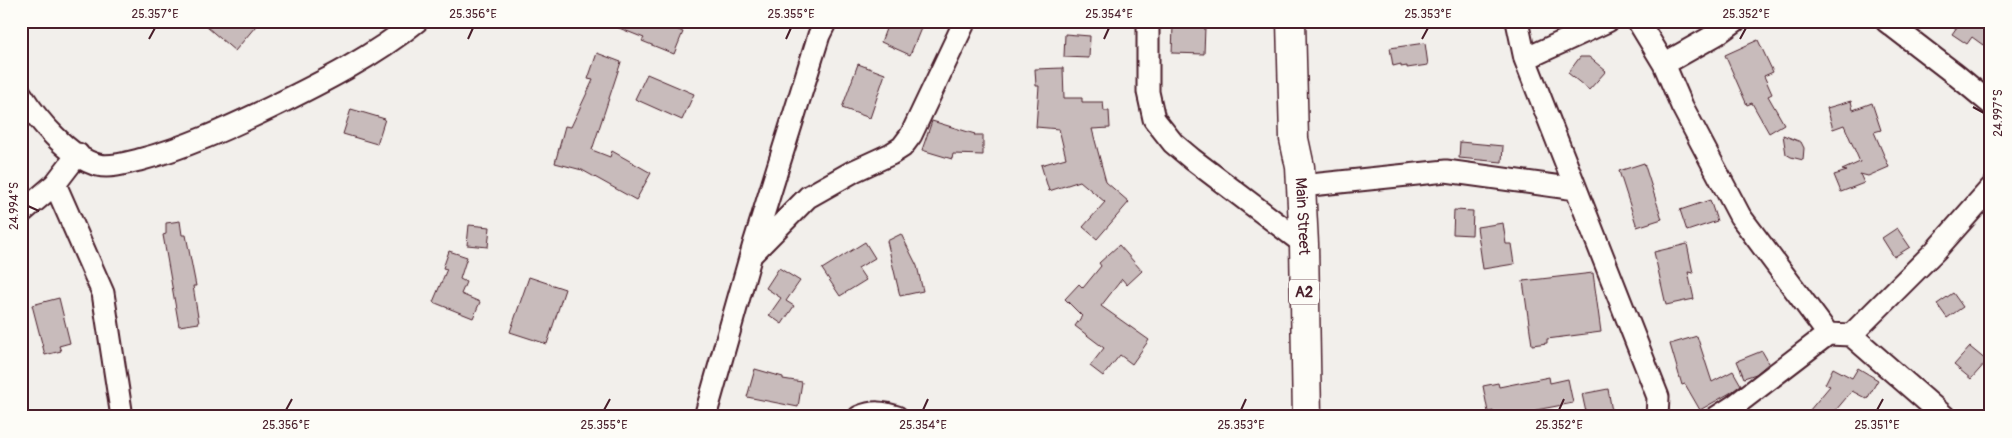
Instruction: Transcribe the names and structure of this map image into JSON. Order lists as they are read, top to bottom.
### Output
{
  "streets": {
    "highway": ["Main Street", "A2"]
  },
  "coordinates": [
    "25.357°E",
    "25.356°E",
    "25.355°E",
    "25.354°E",
    "25.353°E",
    "25.352°E",
    "24.997°S",
    "24.994°S",
    "25.351°E"
  ]
}
